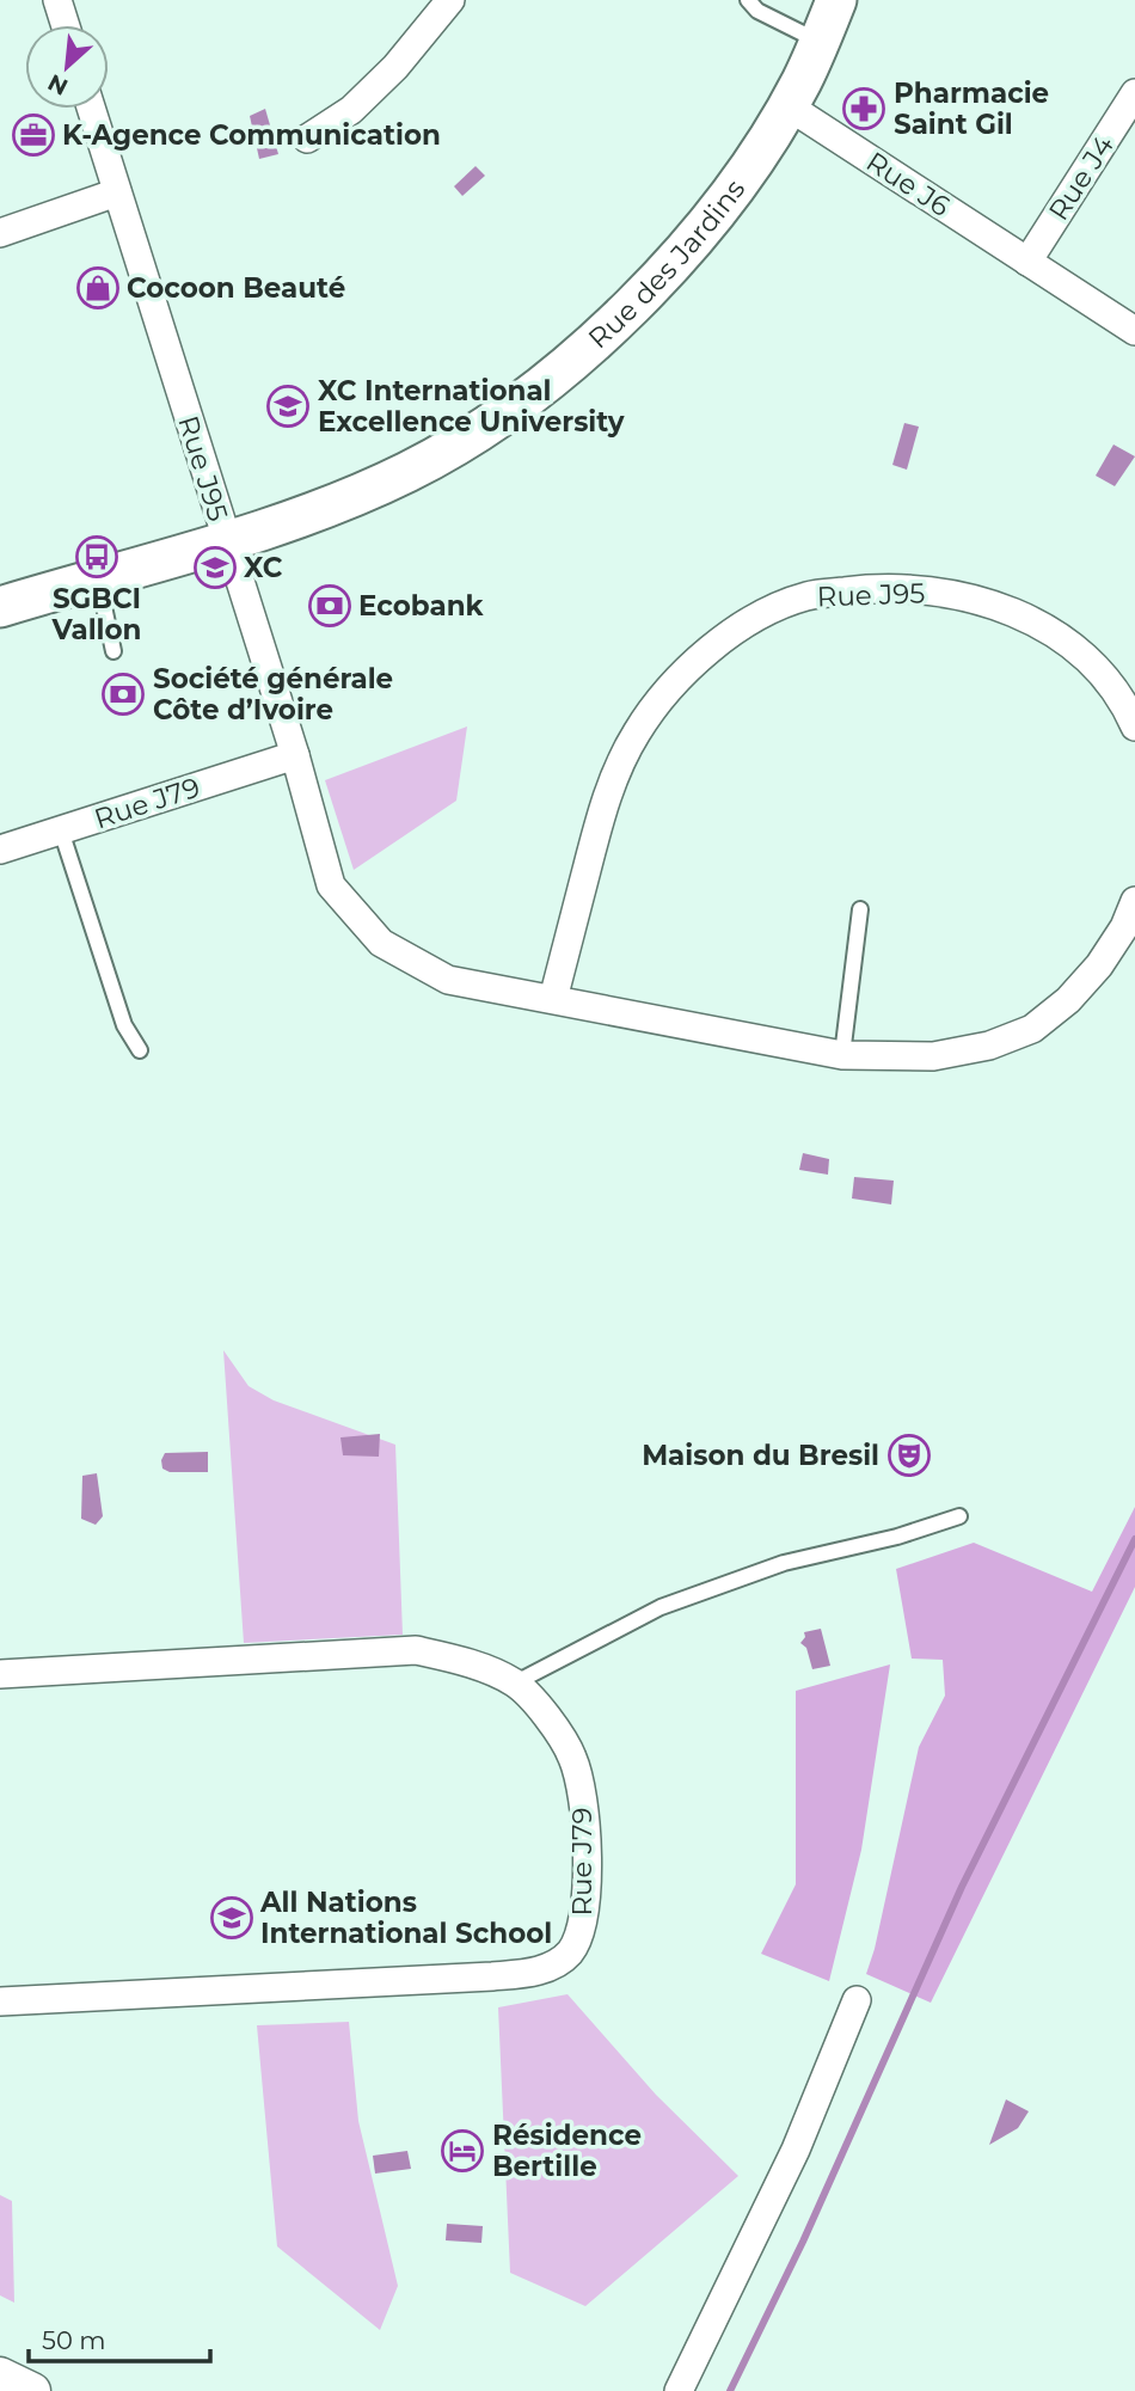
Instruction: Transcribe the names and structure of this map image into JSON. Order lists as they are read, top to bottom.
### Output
{
  "streets": {
    "main road": ["Rue des Jardins"],
    "street": [
      "Rue J4",
      "Rue J6",
      "Rue J95",
      "Rue J79"
    ]
  },
  "crossings": [
    ["Rue J4", "Rue J6"],
    ["Rue J6", "Rue des Jardins"],
    ["Rue des Jardins", "Rue J95"],
    ["Rue J95", "Rue J79"]
  ],
  "places": {
    "pharmacy": ["Pharmacie Saint Gil"],
    "office": ["K-Agence Communication"],
    "shop": ["Cocoon Beauté"],
    "school or university": ["XC International Excellence University", "XC", "All Nations International School"],
    "bus stop": ["SGBCI Vallon"],
    "bank": ["Ecobank", "Société générale Côte d’Ivoire"],
    "theatre": ["Maison du Bresil"],
    "hotel": ["Résidence Bertille"]
  },
  "scale_bar": "50 m",
  "north": "bottom left"
}
